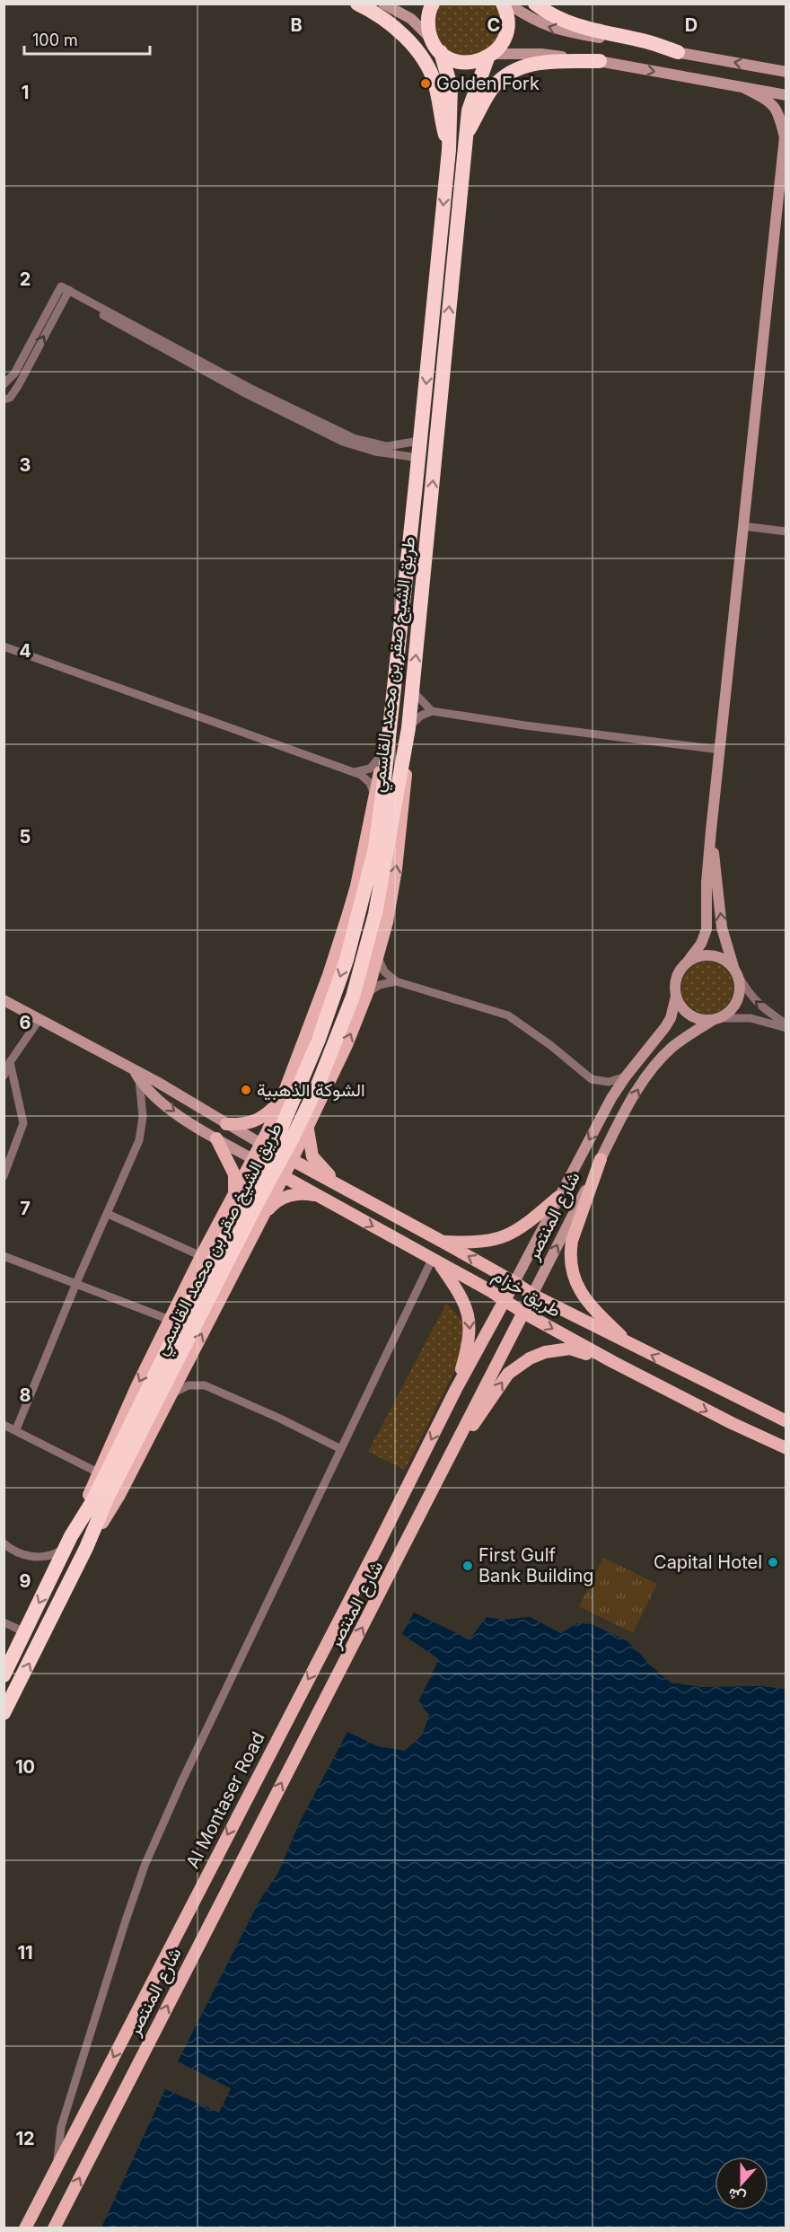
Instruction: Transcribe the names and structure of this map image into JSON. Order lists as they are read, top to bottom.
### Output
{
  "streets": {
    "highway": ["طريق الشيخ صقر بن محمد القاسمي"],
    "main road": ["شارع المنتصر", "طريق خزام", "Al Montaser Road"]
  },
  "crossings": [
    ["شارع المنتصر", "طريق خزام"],
    ["شارع المنتصر", "Al Montaser Road"]
  ],
  "one_way": ["Al Montaser Road"],
  "places": [
    "Golden Fork",
    "الشوكة الذهبية",
    "Capital Hotel",
    "First Gulf Bank Building"
  ],
  "scale_bar": "100 m",
  "north": "bottom",
  "grid": {
    "columns": ["B", "C", "D"],
    "rows": [
      "1",
      "2",
      "3",
      "4",
      "5",
      "6",
      "7",
      "8",
      "9",
      "10",
      "11",
      "12"
    ]
  }
}
